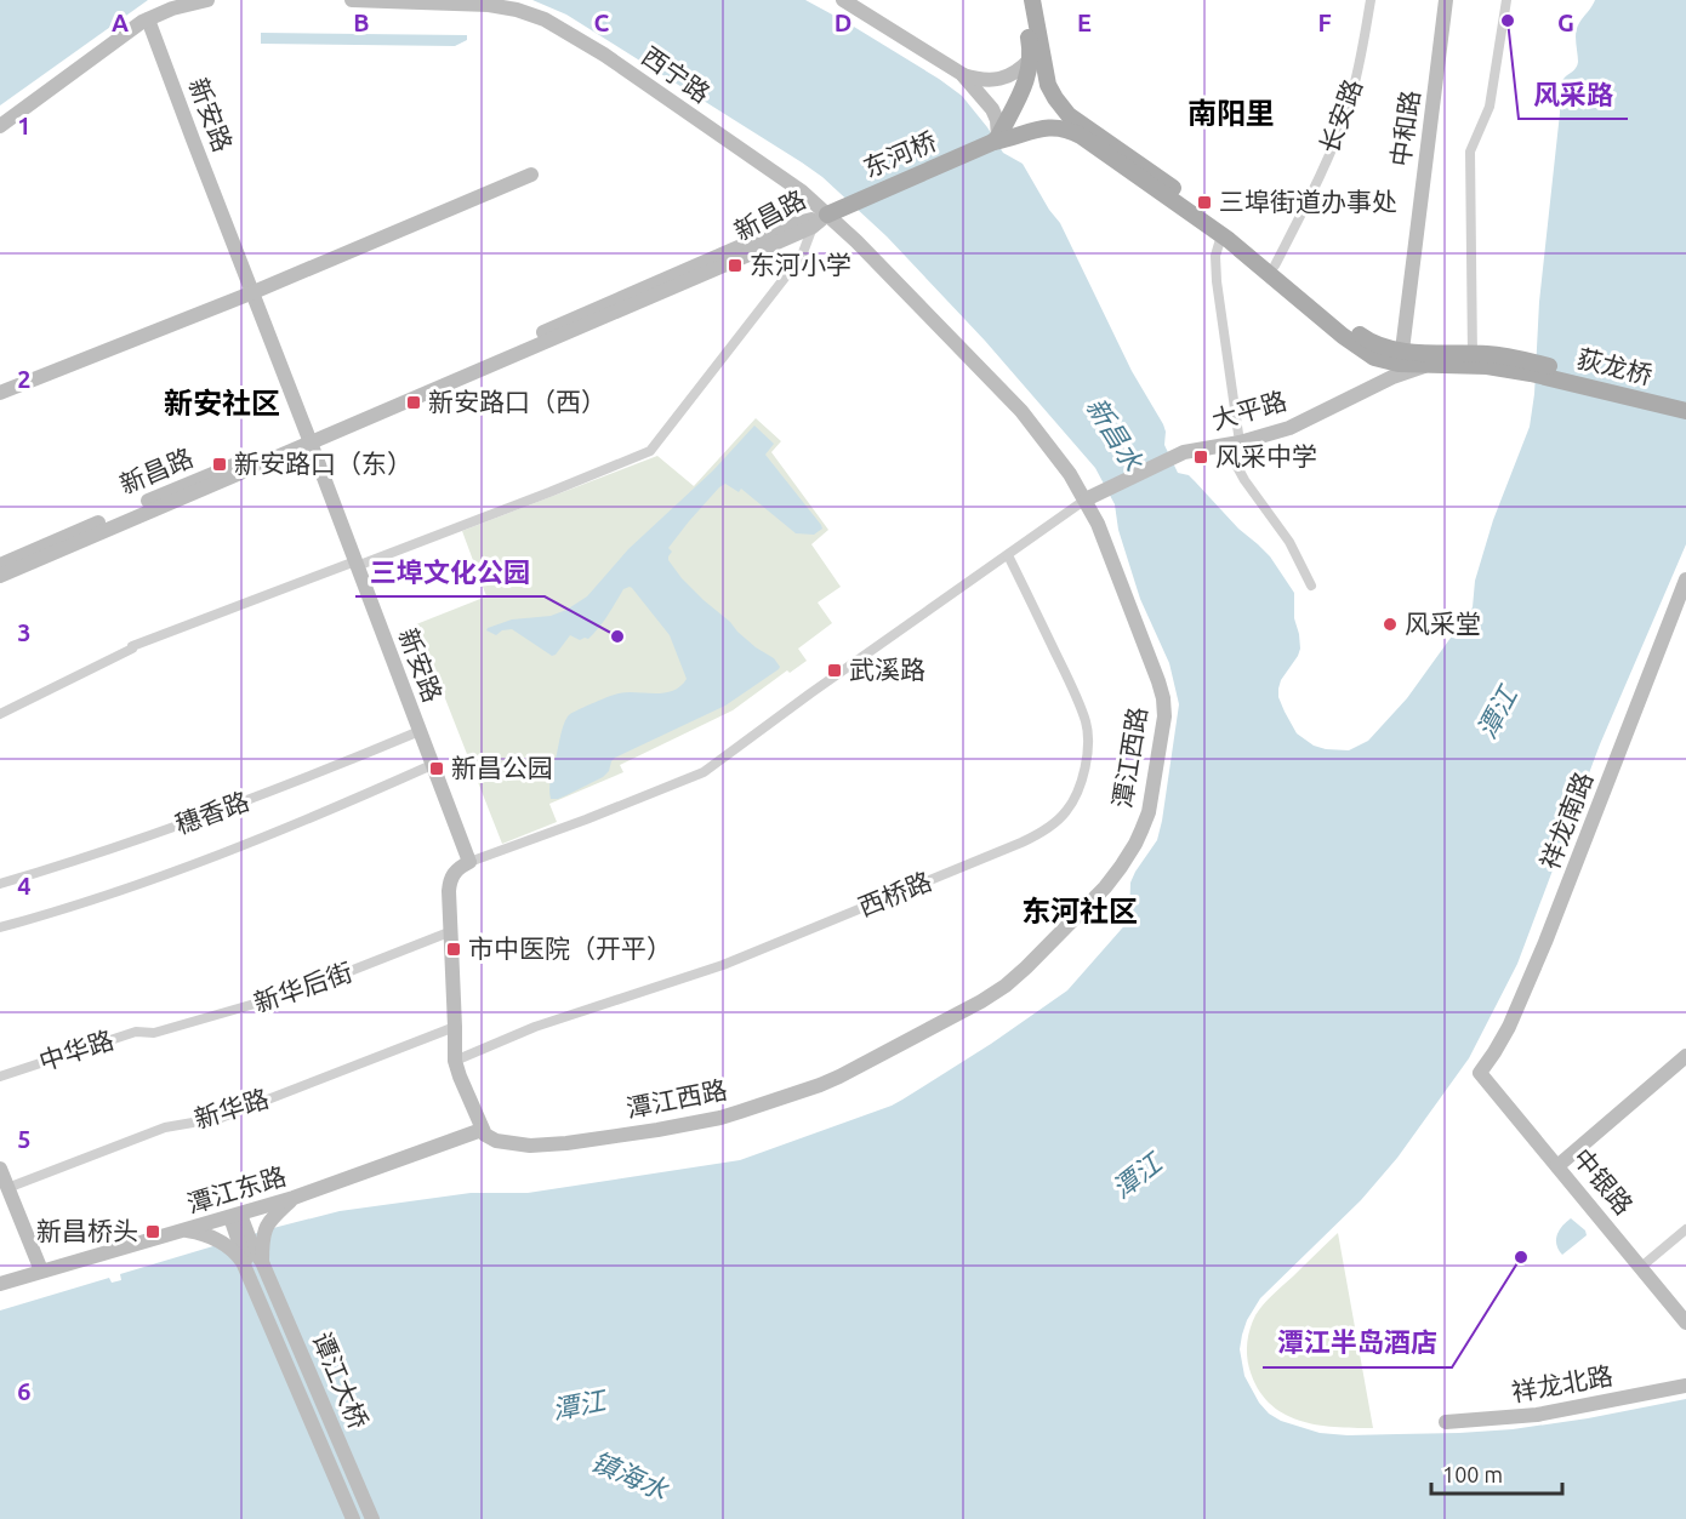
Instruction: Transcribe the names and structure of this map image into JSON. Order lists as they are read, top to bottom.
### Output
{
  "streets": {
    "main road": ["东河桥", "荻龙桥"],
    "street": [
      "西宁路",
      "新安路",
      "长安路",
      "中和路",
      "新昌路",
      "大平路",
      "潭江西路",
      "穗香路",
      "祥龙南路",
      "西桥路",
      "新华后街",
      "中华路",
      "新华路",
      "中银路",
      "潭江东路",
      "谭江大桥",
      "祥龙北路"
    ]
  },
  "crossings": [
    ["西宁路", "东河桥"],
    ["西宁路", "新昌路"],
    ["西宁路", "潭江西路"],
    ["新安路", "新昌路"],
    ["新安路", "穗香路"],
    ["东河桥", "新昌路"],
    ["东河桥", "大平路"],
    ["东河桥", "潭江西路"],
    ["新昌路", "潭江西路"],
    ["大平路", "潭江西路"],
    ["潭江西路", "潭江东路"],
    ["祥龙南路", "中银路"],
    ["新华后街", "中华路"],
    ["潭江东路", "谭江大桥"]
  ],
  "districts": ["南阳里", "新安社区", "东河社区"],
  "water": ["新昌水", "潭江", "镇海水"],
  "places": {
    "other": [
      "风采路",
      "风采堂",
      "三埠文化公园",
      "潭江半岛酒店"
    ],
    "transit": [
      "三埠街道办事处",
      "东河小学",
      "新安路口（西）",
      "风采中学",
      "新安路口（东）",
      "武溪路",
      "新昌公园",
      "市中医院（开平）",
      "新昌桥头"
    ]
  },
  "scale_bar": "100 m",
  "grid": {
    "columns": [
      "A",
      "B",
      "C",
      "D",
      "E",
      "F",
      "G"
    ],
    "rows": [
      "1",
      "2",
      "3",
      "4",
      "5",
      "6"
    ]
  }
}
